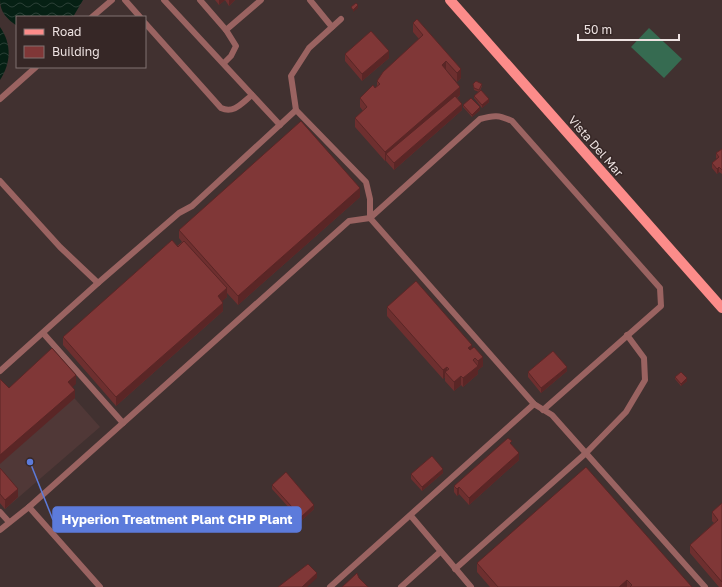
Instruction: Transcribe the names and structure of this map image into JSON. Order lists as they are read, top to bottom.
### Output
{
  "streets": {
    "main road": ["Vista Del Mar"]
  },
  "places": ["Hyperion Treatment Plant CHP Plant"],
  "legend": ["Road", "Building"],
  "scale_bar": "50 m"
}
